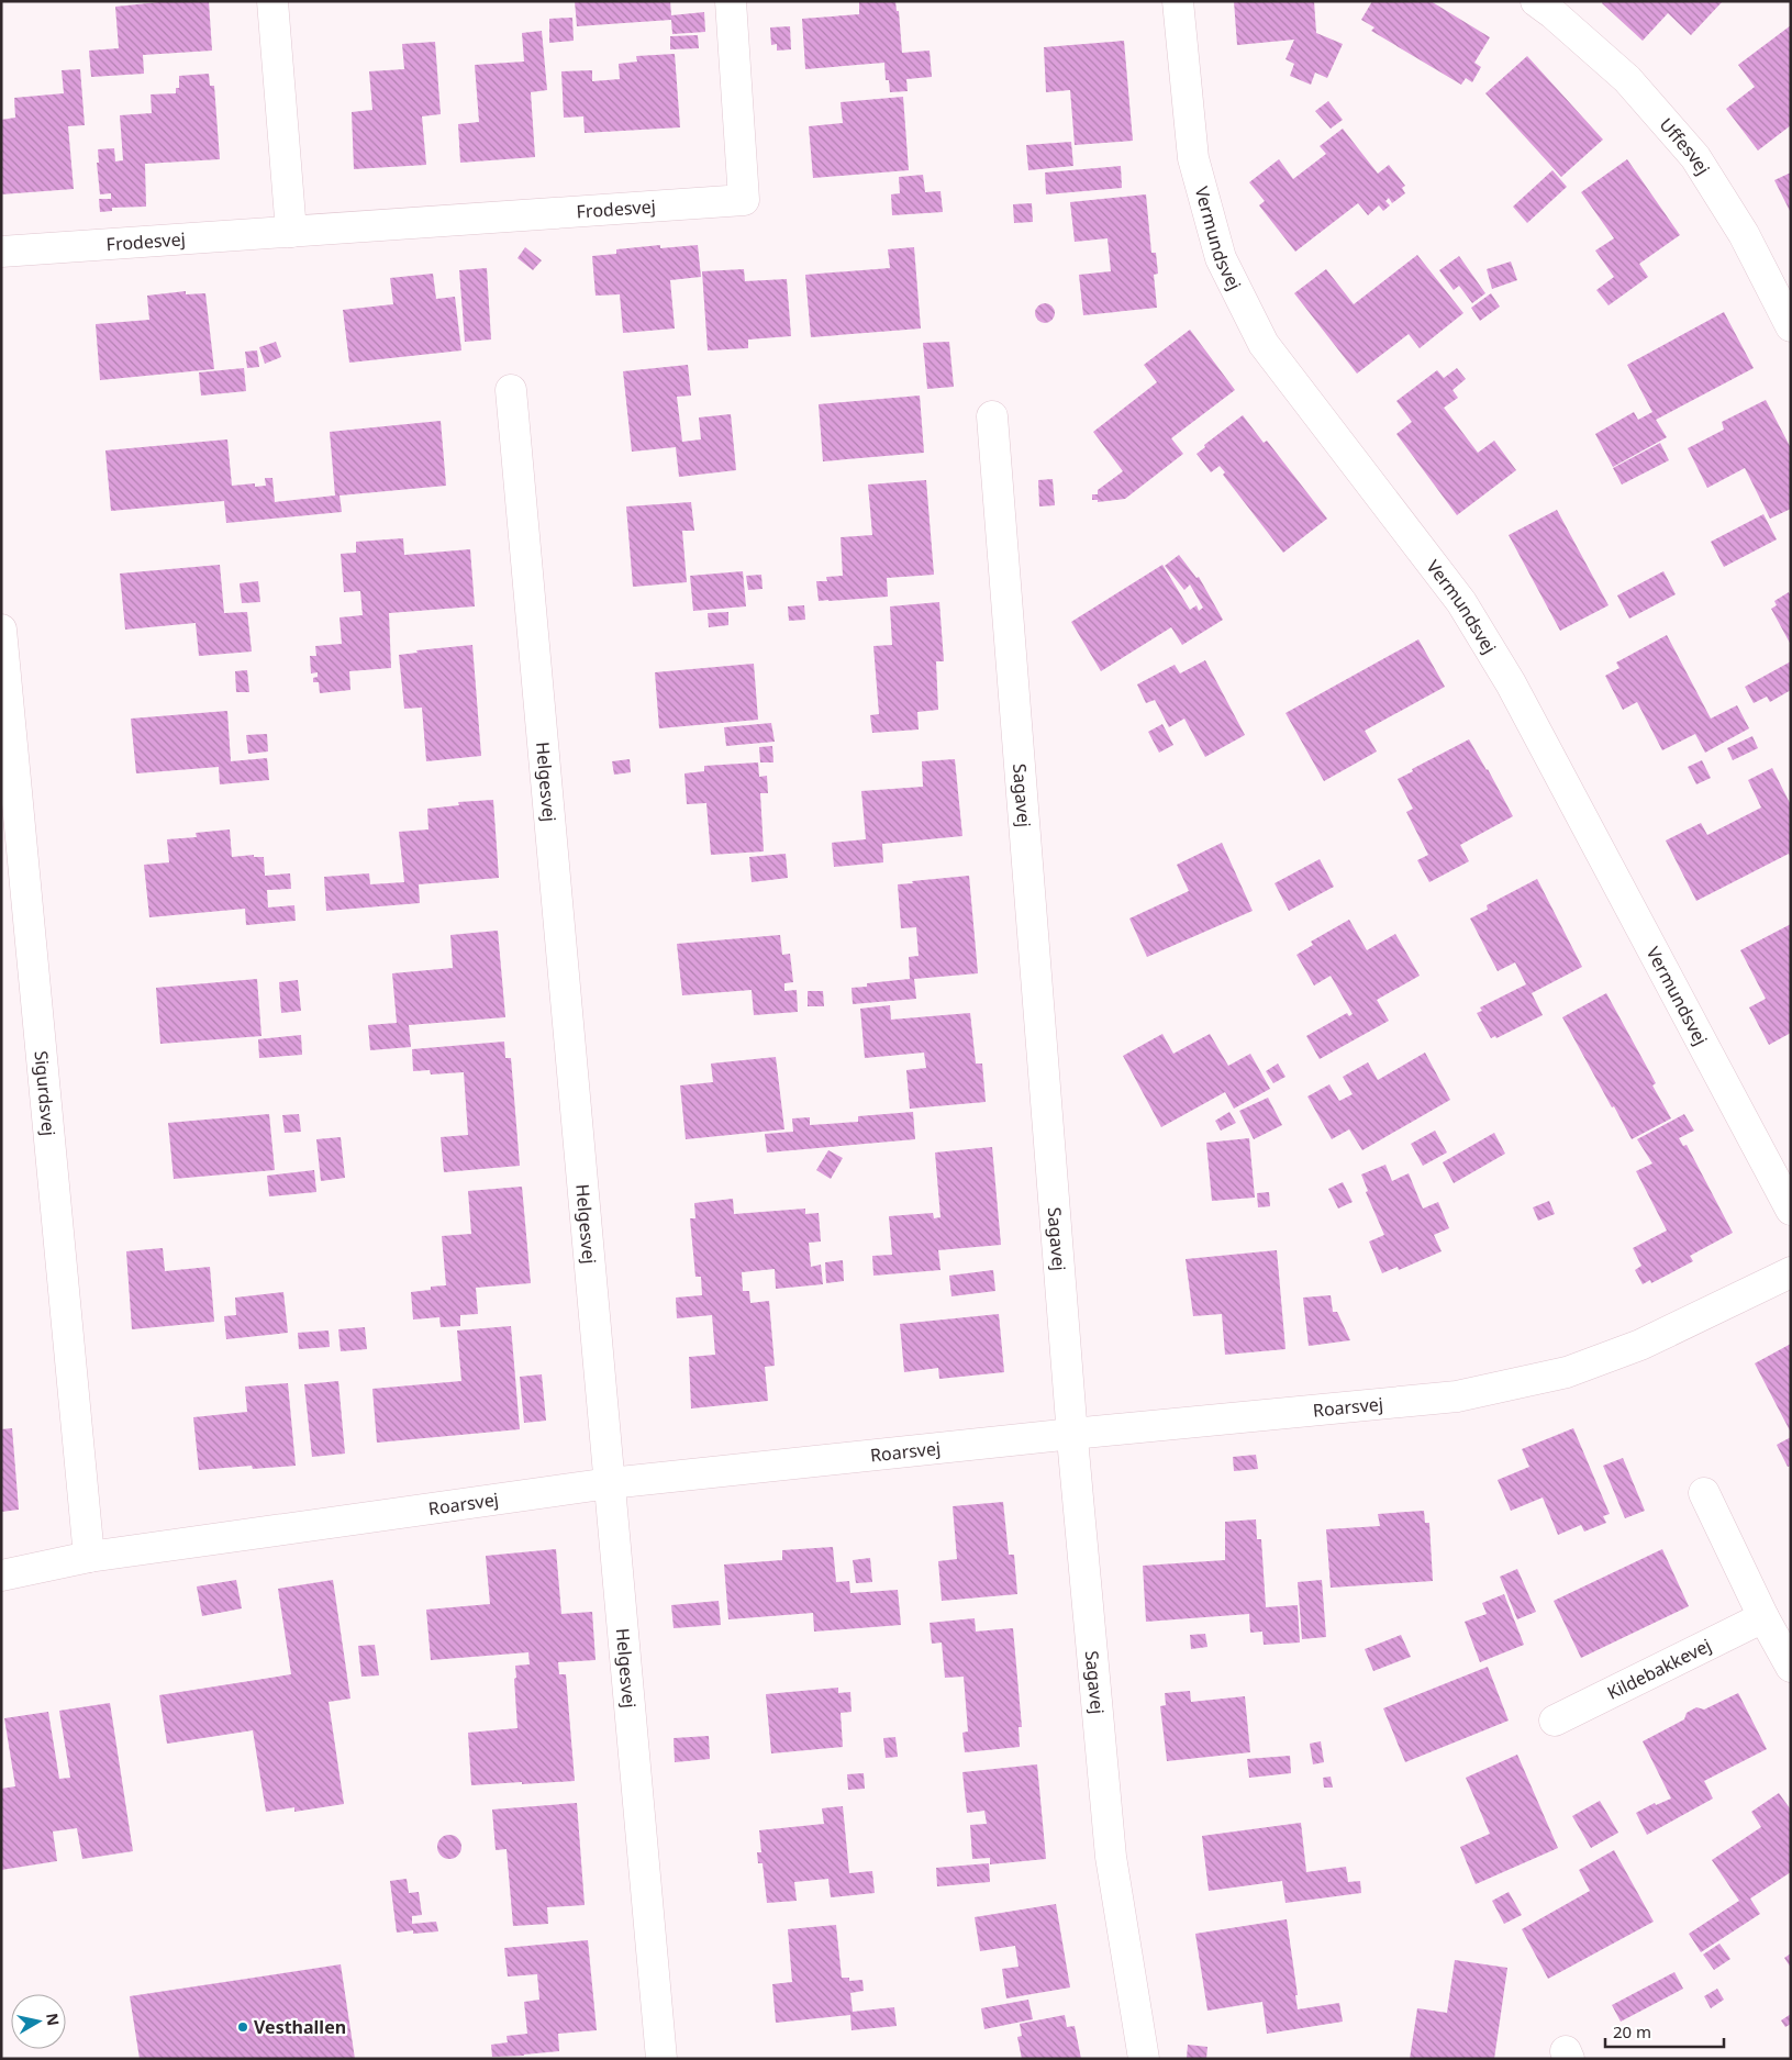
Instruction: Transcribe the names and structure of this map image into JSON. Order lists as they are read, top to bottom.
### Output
{
  "streets": {
    "street": [
      "Uffesvej",
      "Frodesvej",
      "Vermundsvej",
      "Helgesvej",
      "Sagavej",
      "Sigurdsvej",
      "Roarsvej",
      "Kildebakkevej"
    ]
  },
  "crossings": [
    ["Helgesvej", "Roarsvej"],
    ["Sagavej", "Roarsvej"],
    ["Sigurdsvej", "Roarsvej"]
  ],
  "places": ["Vesthallen"],
  "scale_bar": "20 m",
  "north": "right"
}
